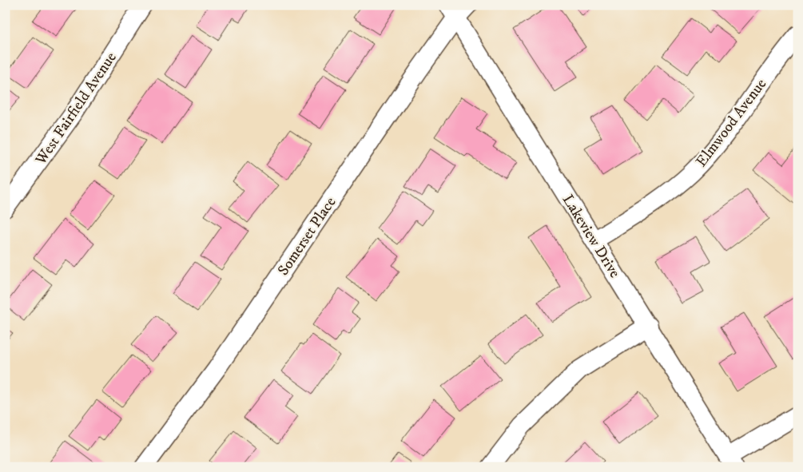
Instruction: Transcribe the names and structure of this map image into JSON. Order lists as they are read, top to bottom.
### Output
{
  "streets": {
    "street": [
      "West Fairfield Avenue",
      "Elmwood Avenue",
      "Somerset Place",
      "Lakeview Drive"
    ]
  },
  "crossings": [
    ["Elmwood Avenue", "Lakeview Drive"],
    ["Somerset Place", "Lakeview Drive"]
  ]
}
